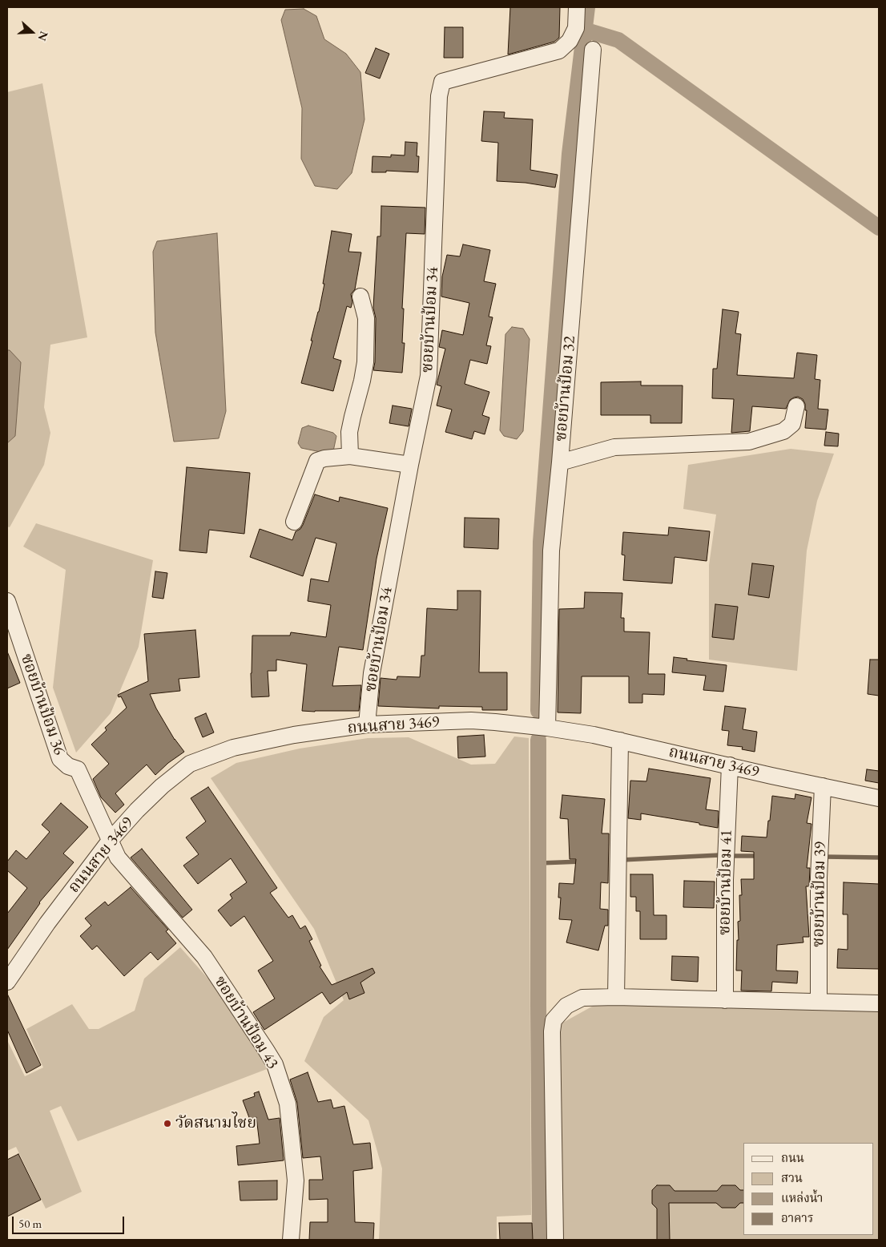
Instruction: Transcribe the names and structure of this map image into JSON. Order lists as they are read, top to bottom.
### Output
{
  "streets": {
    "street": [
      "ซอยบ้านป้อม 34",
      "ซอยบ้านป้อม 32",
      "ซอยบ้านป้อม 36",
      "ถนนสาย 3469",
      "ซอยบ้านป้อม 41",
      "ซอยบ้านป้อม 39",
      "ซอยบ้านป้อม 43"
    ]
  },
  "crossings": [
    ["ซอยบ้านป้อม 34", "ถนนสาย 3469"],
    ["ซอยบ้านป้อม 32", "ถนนสาย 3469"],
    ["ซอยบ้านป้อม 36", "ถนนสาย 3469"],
    ["ซอยบ้านป้อม 36", "ซอยบ้านป้อม 43"],
    ["ถนนสาย 3469", "ซอยบ้านป้อม 41"],
    ["ถนนสาย 3469", "ซอยบ้านป้อม 39"],
    ["ถนนสาย 3469", "ซอยบ้านป้อม 43"]
  ],
  "places": ["วัดสนามไชย"],
  "legend": [
    "ถนน",
    "สวน",
    "แหล่งน้ำ",
    "อาคาร"
  ],
  "scale_bar": "50 m",
  "north": "right"
}
